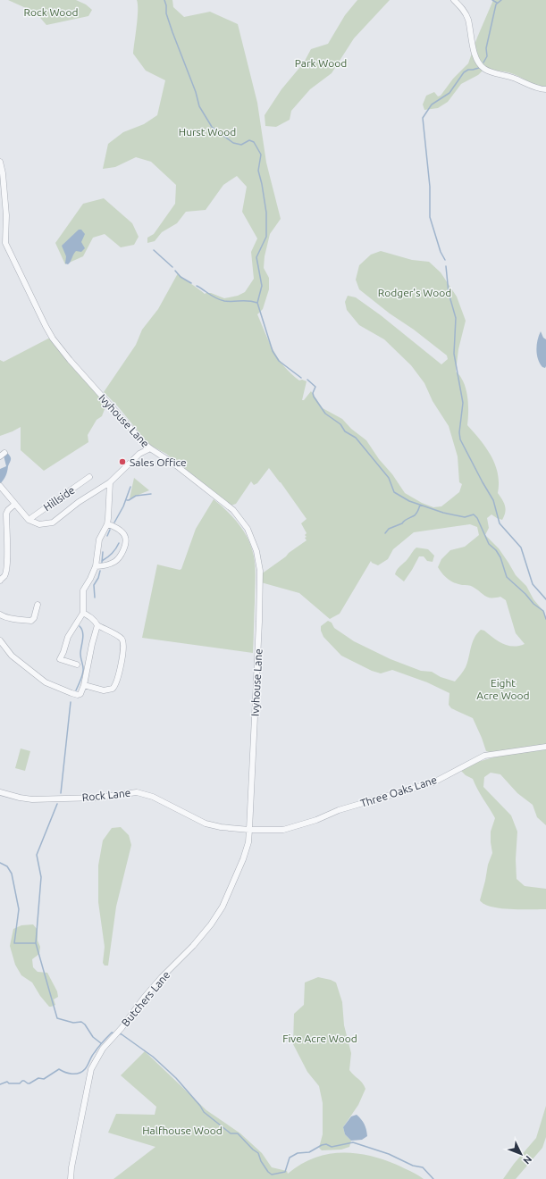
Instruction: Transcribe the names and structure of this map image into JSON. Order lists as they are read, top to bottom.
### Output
{
  "streets": {
    "street": [
      "Ivyhouse Lane",
      "Hillside",
      "Three Oaks Lane",
      "Rock Lane",
      "Butchers Lane"
    ]
  },
  "crossings": [
    ["Ivyhouse Lane", "Three Oaks Lane"],
    ["Ivyhouse Lane", "Rock Lane"],
    ["Ivyhouse Lane", "Butchers Lane"],
    ["Three Oaks Lane", "Rock Lane"],
    ["Three Oaks Lane", "Butchers Lane"],
    ["Rock Lane", "Butchers Lane"]
  ],
  "parks": [
    "Rock Wood",
    "Park Wood",
    "Hurst Wood",
    "Rodger's Wood",
    "Eight Acre Wood",
    "Five Acre Wood",
    "Halfhouse Wood"
  ],
  "places": ["Sales Office"],
  "north": "bottom right"
}
